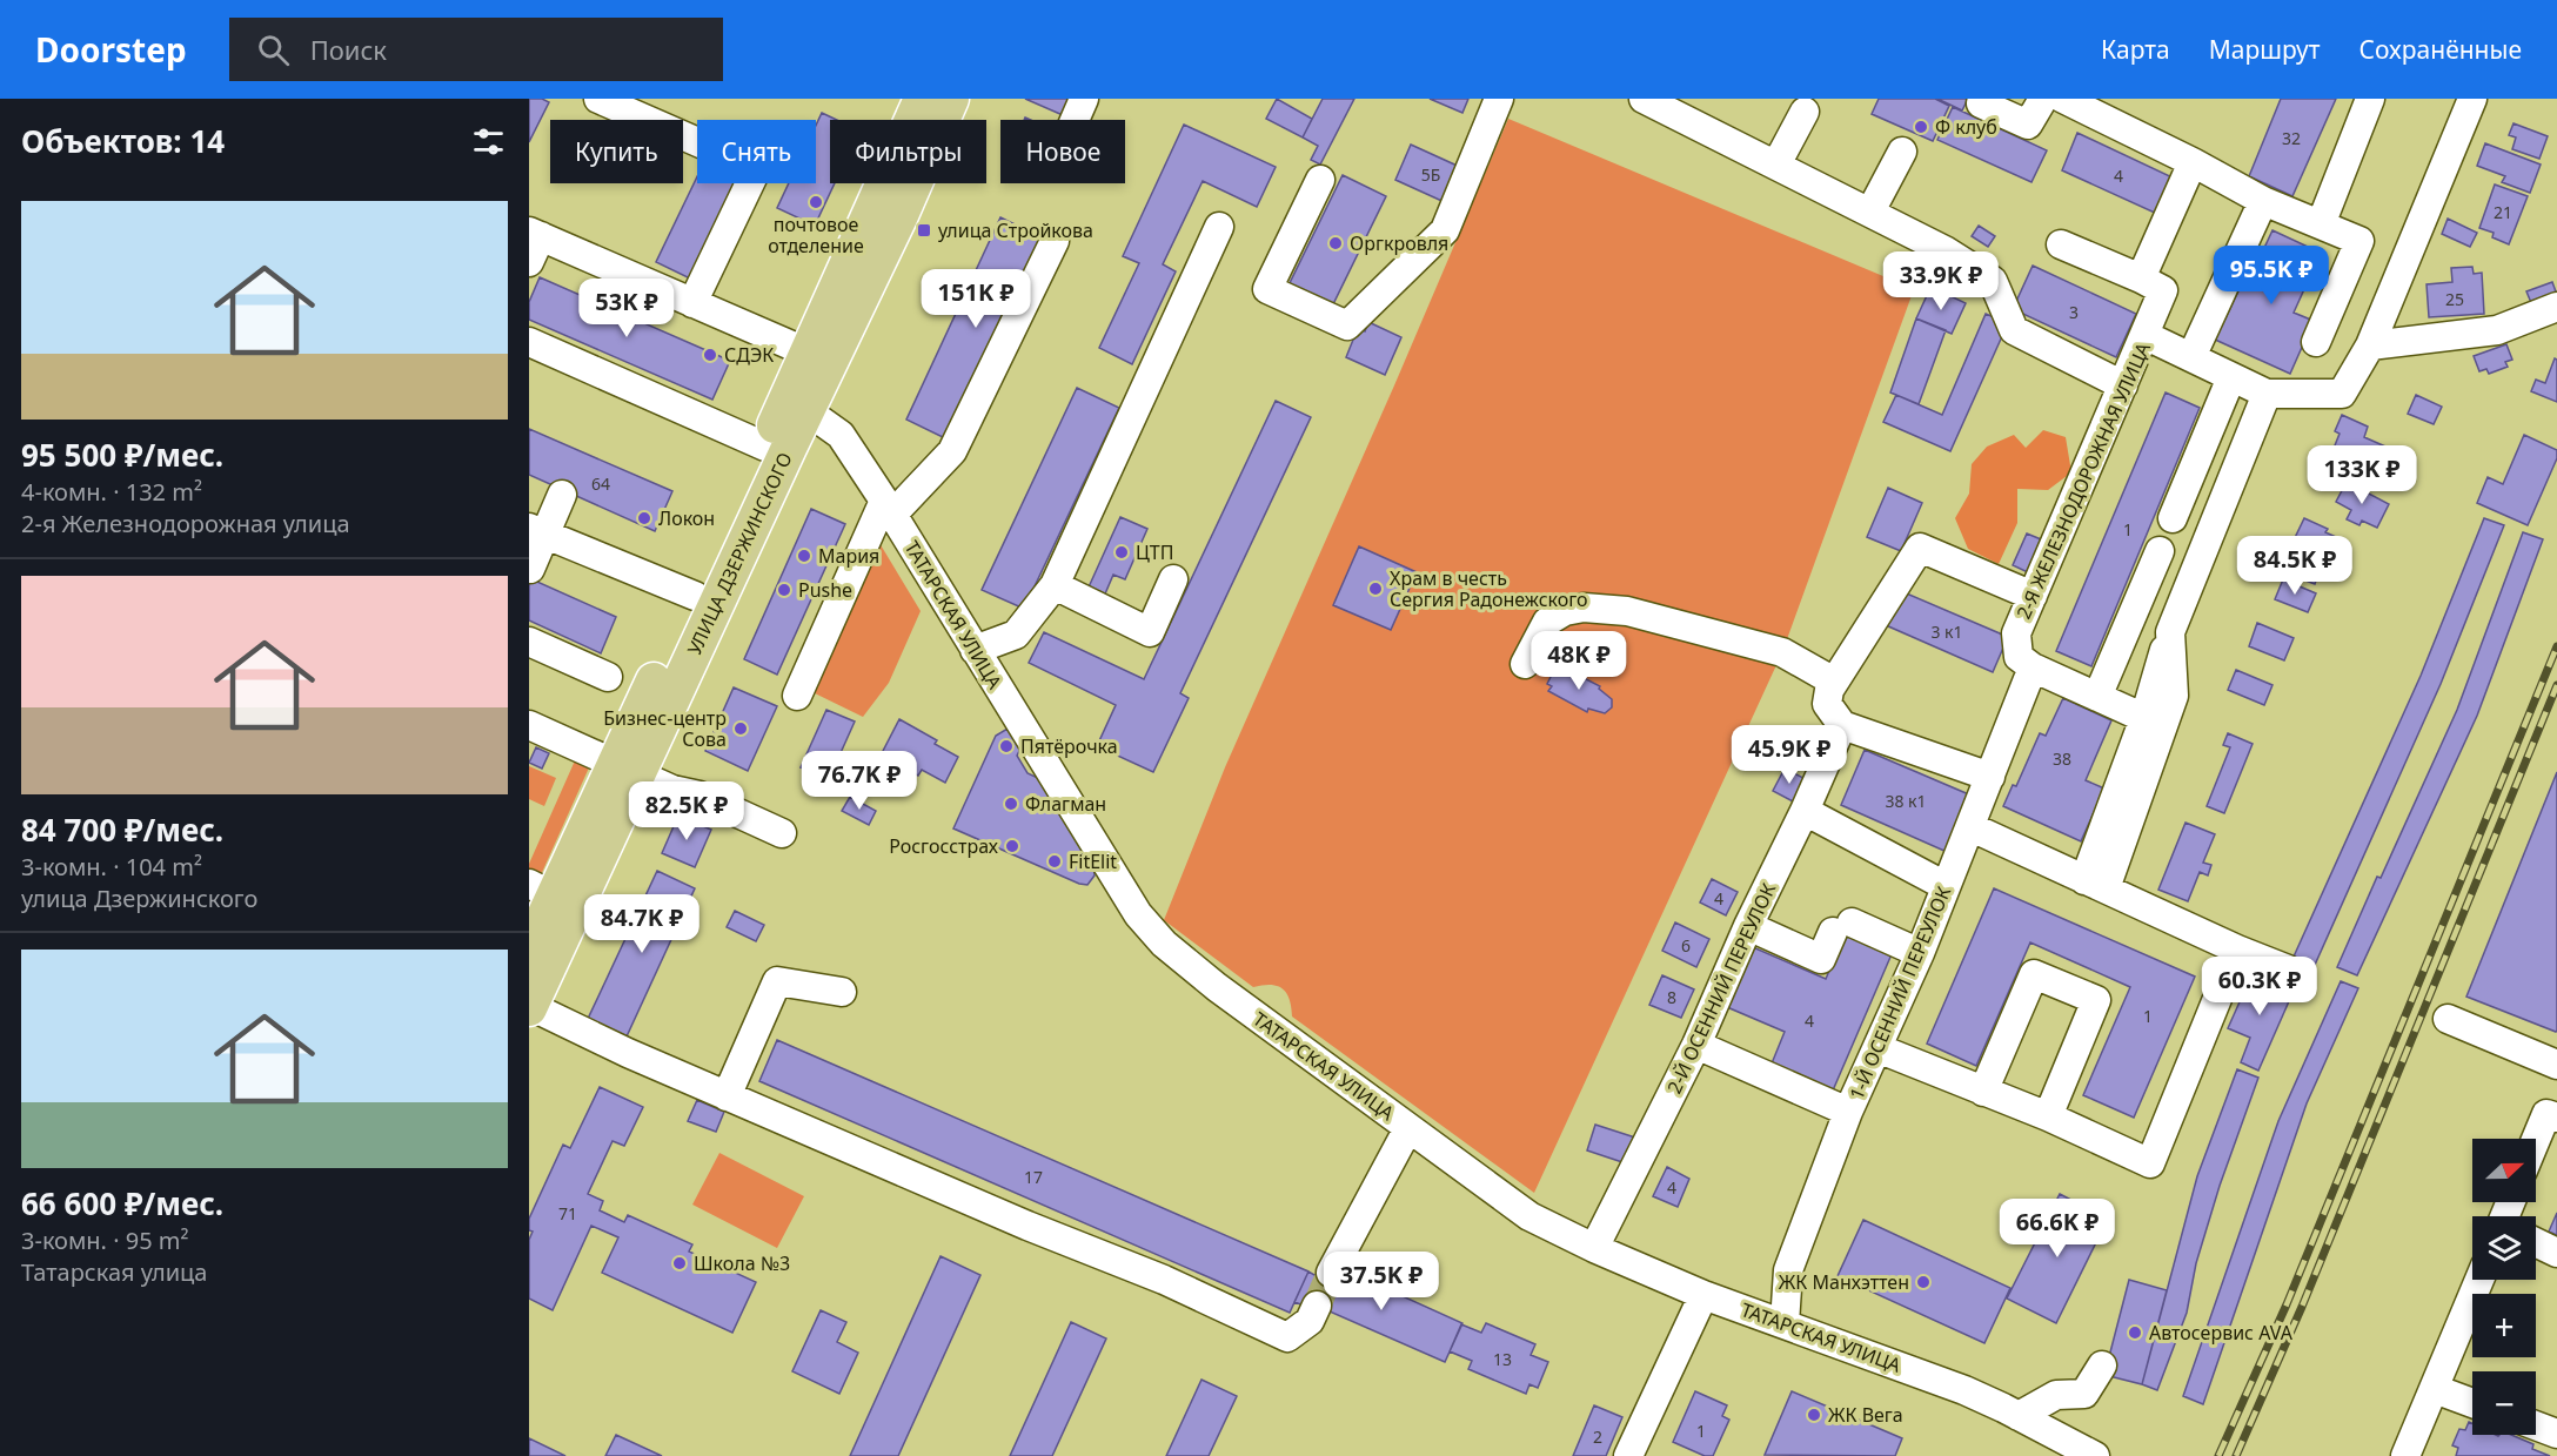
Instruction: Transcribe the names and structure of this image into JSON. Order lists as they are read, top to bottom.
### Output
{
  "streets": {
    "main road": ["УЛИЦА ДЗЕРЖИНСКОГО"],
    "street": [
      "2-Я ЖЕЛЕЗНОДОРОЖНАЯ УЛИЦА",
      "ТАТАРСКАЯ УЛИЦА",
      "2-Й ОСЕННИЙ ПЕРЕУЛОК",
      "1-Й ОСЕННИЙ ПЕРЕУЛОК"
    ]
  },
  "crossings": [
    ["2-Я ЖЕЛЕЗНОДОРОЖНАЯ УЛИЦА", "1-Й ОСЕННИЙ ПЕРЕУЛОК"],
    ["УЛИЦА ДЗЕРЖИНСКОГО", "ТАТАРСКАЯ УЛИЦА"],
    ["ТАТАРСКАЯ УЛИЦА", "2-Й ОСЕННИЙ ПЕРЕУЛОК"],
    ["ТАТАРСКАЯ УЛИЦА", "1-Й ОСЕННИЙ ПЕРЕУЛОК"]
  ],
  "places": {
    "other": [
      "Ф клуб",
      "почтовое отделение",
      "Оргкровля",
      "СДЭК",
      "Локон",
      "ЦТП",
      "Мария",
      "Храм в честь Сергия Радонежского",
      "Pushe",
      "Бизнес-центр Сова",
      "Пятёрочка",
      "Флагман",
      "Росгосстрах",
      "FitElit",
      "Школа №3",
      "ЖК Манхэттен",
      "Автосервис AVA",
      "ЖК Вега"
    ],
    "transit": ["улица Стройкова"]
  },
  "house_numbers": [
    "32",
    "5Б",
    "4",
    "21",
    "25",
    "3",
    "64",
    "1",
    "3 к1",
    "38",
    "38 к1",
    "4",
    "6",
    "8",
    "1",
    "4",
    "17",
    "4",
    "71",
    "13",
    "1",
    "2"
  ],
  "north": "right",
  "page": {
    "header": "Doorstep",
    "search": "Поиск",
    "nav": ["Карта", "Маршрут", "Сохранённые"],
    "heading": "Объектов: 14",
    "chip": [
      "Купить",
      "Снять",
      "Фильтры",
      "Новое"
    ],
    "list": [
      {
        "name": "95 500 ₽/мес.",
        "note": "4-комн. · 132 m² · 2-я Железнодорожная улица"
      },
      {
        "name": "84 700 ₽/мес.",
        "note": "3-комн. · 104 m² · улица Дзержинского"
      },
      {
        "name": "66 600 ₽/мес.",
        "note": "3-комн. · 95 m² · Татарская улица"
      }
    ],
    "price": [
      "95.5K ₽",
      "33.9K ₽",
      "151K ₽",
      "53K ₽",
      "133K ₽",
      "84.5K ₽",
      "48K ₽",
      "45.9K ₽",
      "76.7K ₽",
      "82.5K ₽",
      "84.7K ₽",
      "60.3K ₽",
      "66.6K ₽",
      "37.5K ₽"
    ],
    "map_buttons": ["+", "−"]
  }
}
